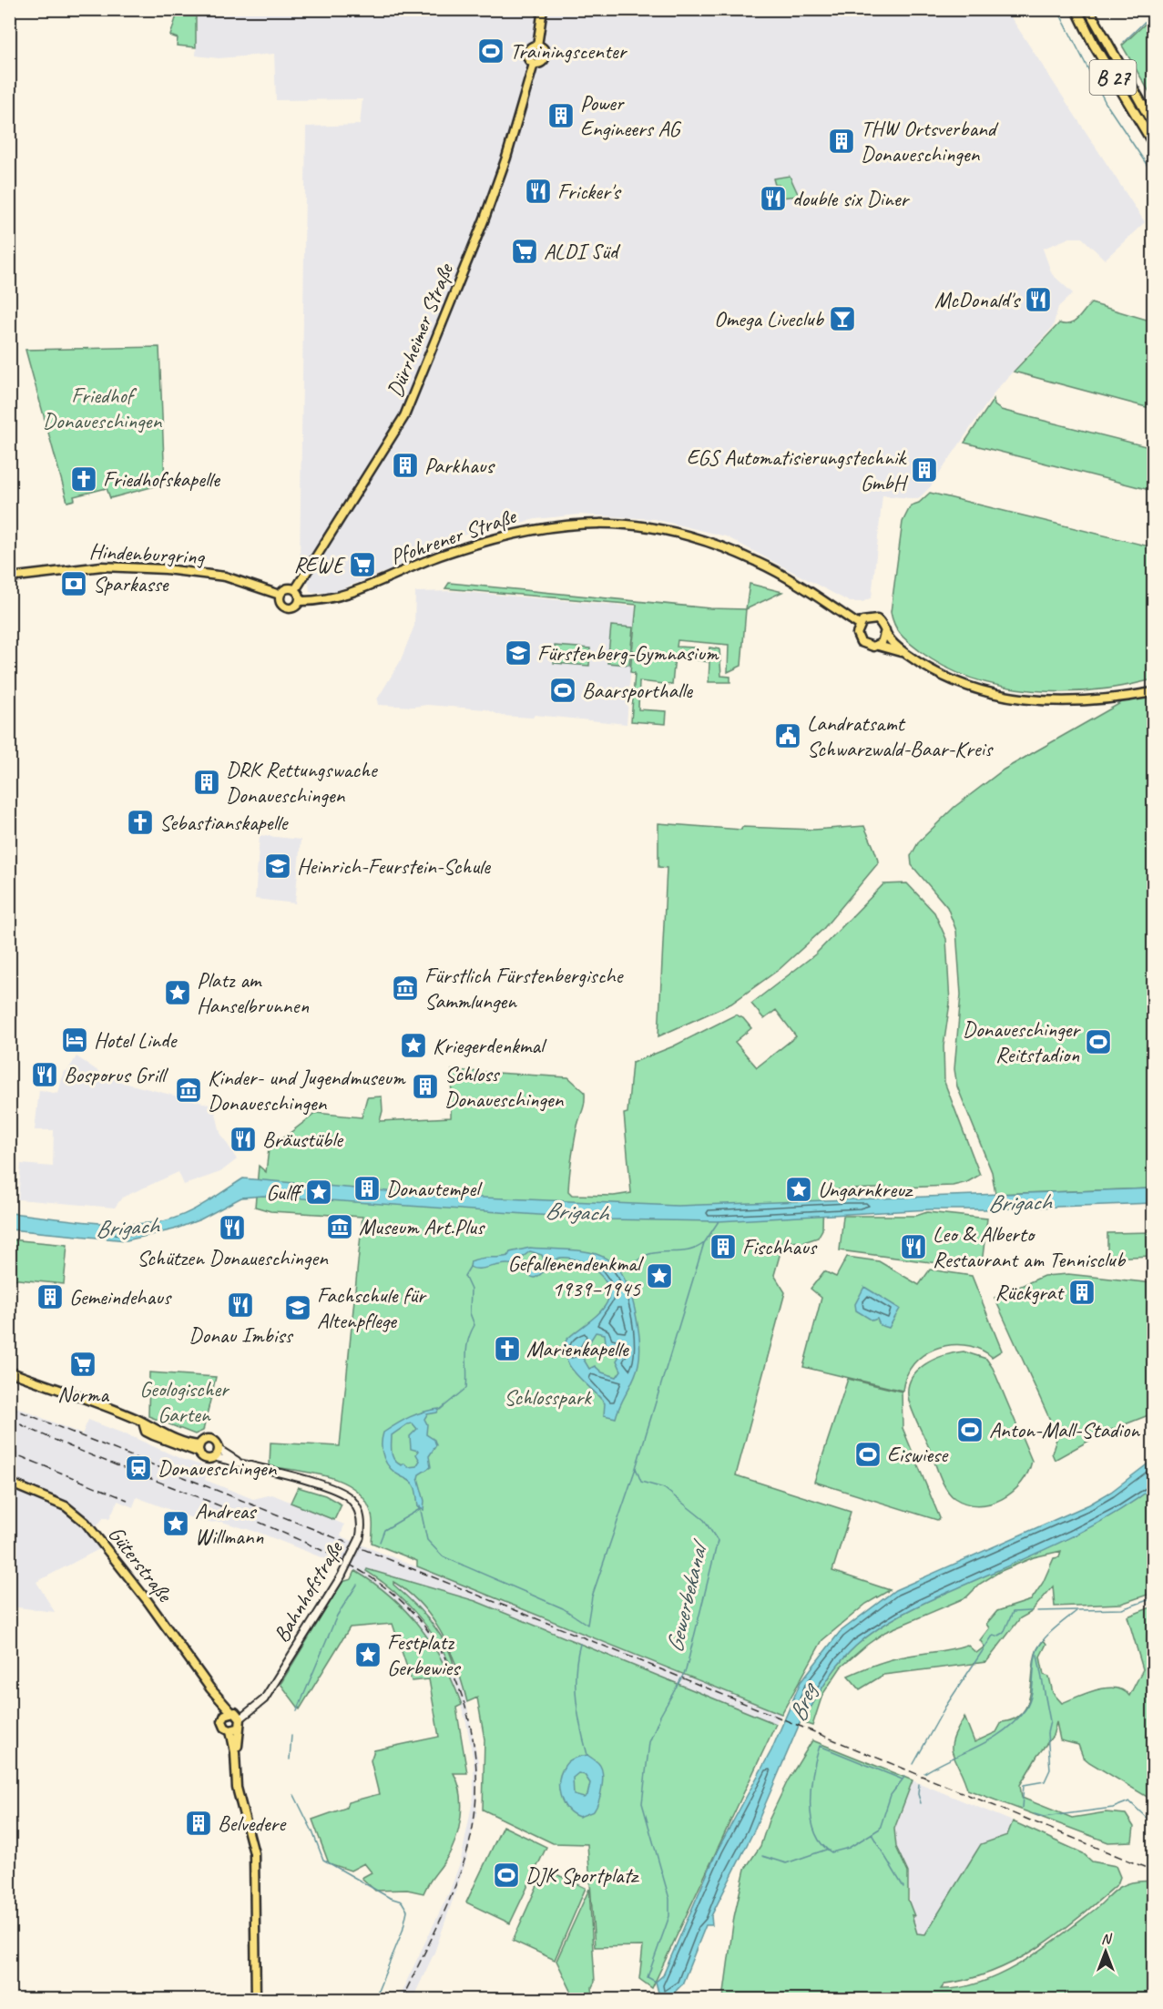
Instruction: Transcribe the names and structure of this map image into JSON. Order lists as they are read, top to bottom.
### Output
{
  "streets": {
    "highway": ["B 27"],
    "main road": [
      "Dürrheimer Straße",
      "Pfohrener Straße",
      "Hindenburgring",
      "Güterstraße"
    ],
    "street": ["Bahnhofstraße"]
  },
  "crossings": [
    ["Dürrheimer Straße", "Pfohrener Straße"],
    ["Dürrheimer Straße", "Hindenburgring"],
    ["Pfohrener Straße", "Hindenburgring"],
    ["Güterstraße", "Bahnhofstraße"]
  ],
  "water": ["Brigach", "Gewerbekanal", "Breg"],
  "parks": ["Friedhof Donaueschingen", "Geologischer Garten", "Schlosspark"],
  "places": {
    "sports": [
      "Trainingscenter",
      "Baarsporthalle",
      "Donaueschinger Reitstadion",
      "Anton-Mall-Stadion",
      "Eiswiese",
      "DJK Sportplatz"
    ],
    "building": [
      "Power Engineers AG",
      "THW Ortsverband Donaueschingen",
      "Parkhaus",
      "EGS Automatisierungstechnik GmbH",
      "DRK Rettungswache Donaueschingen",
      "Schloss Donaueschingen",
      "Donautempel",
      "Fischhaus",
      "Rückgrat",
      "Gemeindehaus",
      "Belvedere"
    ],
    "restaurant": [
      "Fricker's",
      "double six Diner",
      "McDonald's",
      "Bosporus Grill",
      "Bräustüble",
      "Schützen Donaueschingen",
      "Leo & Alberto Restaurant am Tennisclub",
      "Donau Imbiss"
    ],
    "supermarket": ["ALDI Süd", "REWE", "Norma"],
    "bar": ["Omega Liveclub"],
    "church": ["Friedhofskapelle", "Sebastianskapelle", "Marienkapelle"],
    "bank": ["Sparkasse"],
    "school or university": ["Fürstenberg-Gymnasium", "Heinrich-Feurstein-Schule", "Fachschule für Altenpflege"],
    "public building": ["Landratsamt Schwarzwald-Baar-Kreis"],
    "museum": ["Fürstlich Fürstenbergische Sammlungen", "Kinder- und Jugendmuseum Donaueschingen", "Museum Art.Plus"],
    "place": [
      "Platz am Hanselbrunnen",
      "Kriegerdenkmal",
      "Ungarnkreuz",
      "Gulff",
      "Gefallenendenkmal 1939–1945",
      "Andreas Willmann",
      "Festplatz Gerbewies"
    ],
    "hotel": ["Hotel Linde"],
    "station": ["Donaueschingen"]
  },
  "north": "top"
}
